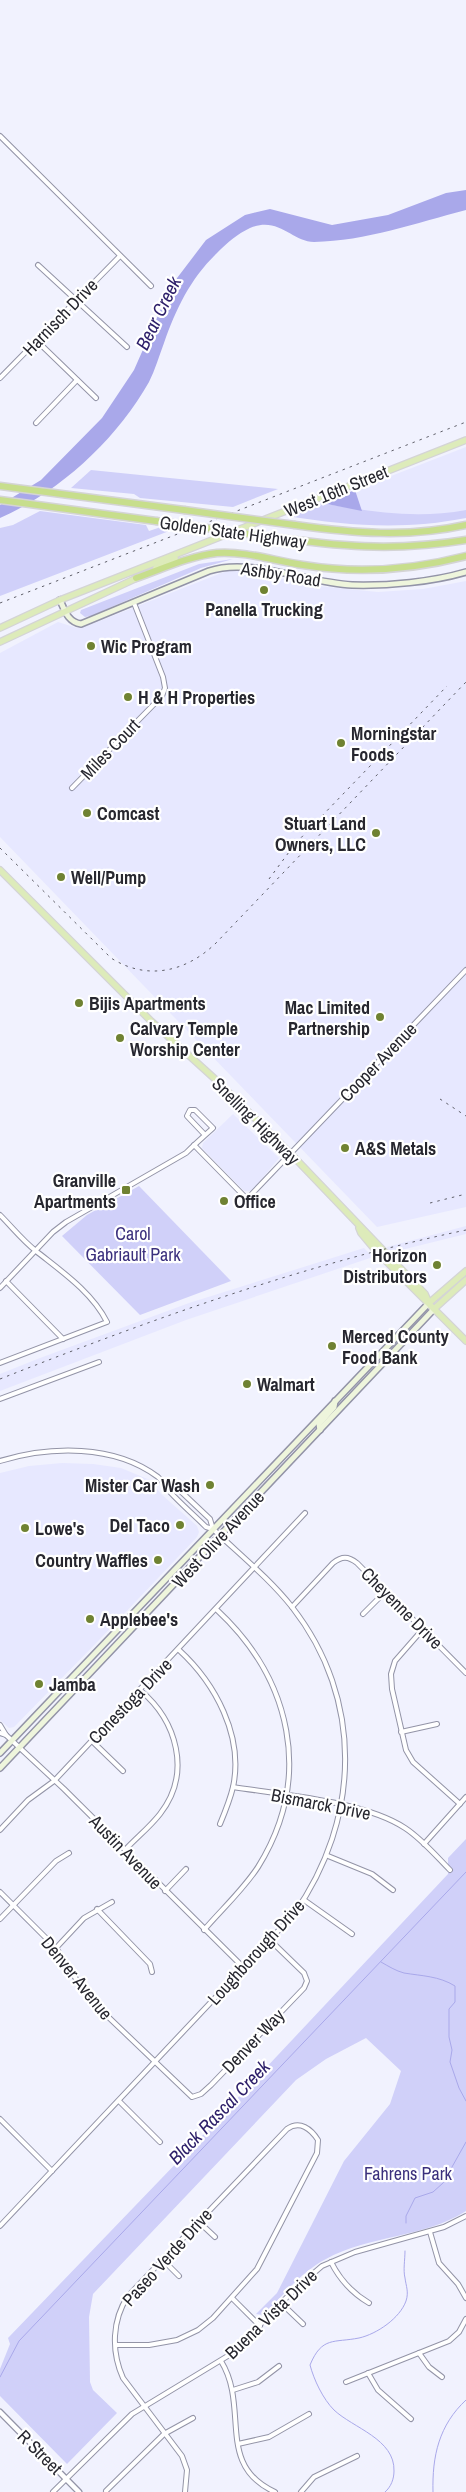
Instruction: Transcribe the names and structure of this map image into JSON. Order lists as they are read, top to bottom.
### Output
{
  "streets": {
    "highway": ["Golden State Highway"],
    "main road": [
      "West 16th Street",
      "Ashby Road",
      "Snelling Highway",
      "West Olive Avenue"
    ],
    "street": [
      "Harnisch Drive",
      "Miles Court",
      "Cooper Avenue",
      "Cheyenne Drive",
      "Conestoga Drive",
      "Bismarck Drive",
      "Austin Avenue",
      "Loughborough Drive",
      "Denver Avenue",
      "Denver Way",
      "Paseo Verde Drive",
      "Buena Vista Drive",
      "R Street"
    ]
  },
  "crossings": [
    ["West 16th Street", "Ashby Road"],
    ["Ashby Road", "Miles Court"],
    ["Cooper Avenue", "Snelling Highway"],
    ["Snelling Highway", "West Olive Avenue"],
    ["West Olive Avenue", "Austin Avenue"],
    ["West Olive Avenue", "Loughborough Drive"],
    ["Cheyenne Drive", "Loughborough Drive"],
    ["Conestoga Drive", "Austin Avenue"],
    ["Conestoga Drive", "Loughborough Drive"],
    ["Bismarck Drive", "Loughborough Drive"],
    ["Austin Avenue", "Loughborough Drive"],
    ["Loughborough Drive", "Denver Avenue"],
    ["Loughborough Drive", "Denver Way"],
    ["Denver Avenue", "Denver Way"],
    ["Paseo Verde Drive", "Buena Vista Drive"],
    ["Buena Vista Drive", "R Street"]
  ],
  "water": ["Bear Creek", "Black Rascal Creek"],
  "parks": ["Carol Gabriault Park", "Fahrens Park"],
  "places": {
    "other": [
      "Panella Trucking",
      "Wic Program",
      "H & H Properties",
      "Morningstar Foods",
      "Comcast",
      "Stuart Land Owners, LLC",
      "Well/Pump",
      "Bijis Apartments",
      "Mac Limited Partnership",
      "Calvary Temple Worship Center",
      "A&S Metals",
      "Office",
      "Horizon Distributors",
      "Merced County Food Bank",
      "Walmart",
      "Mister Car Wash",
      "Del Taco",
      "Lowe's",
      "Country Waffles",
      "Applebee's",
      "Jamba"
    ],
    "transit": ["Granville Apartments"]
  }
}
